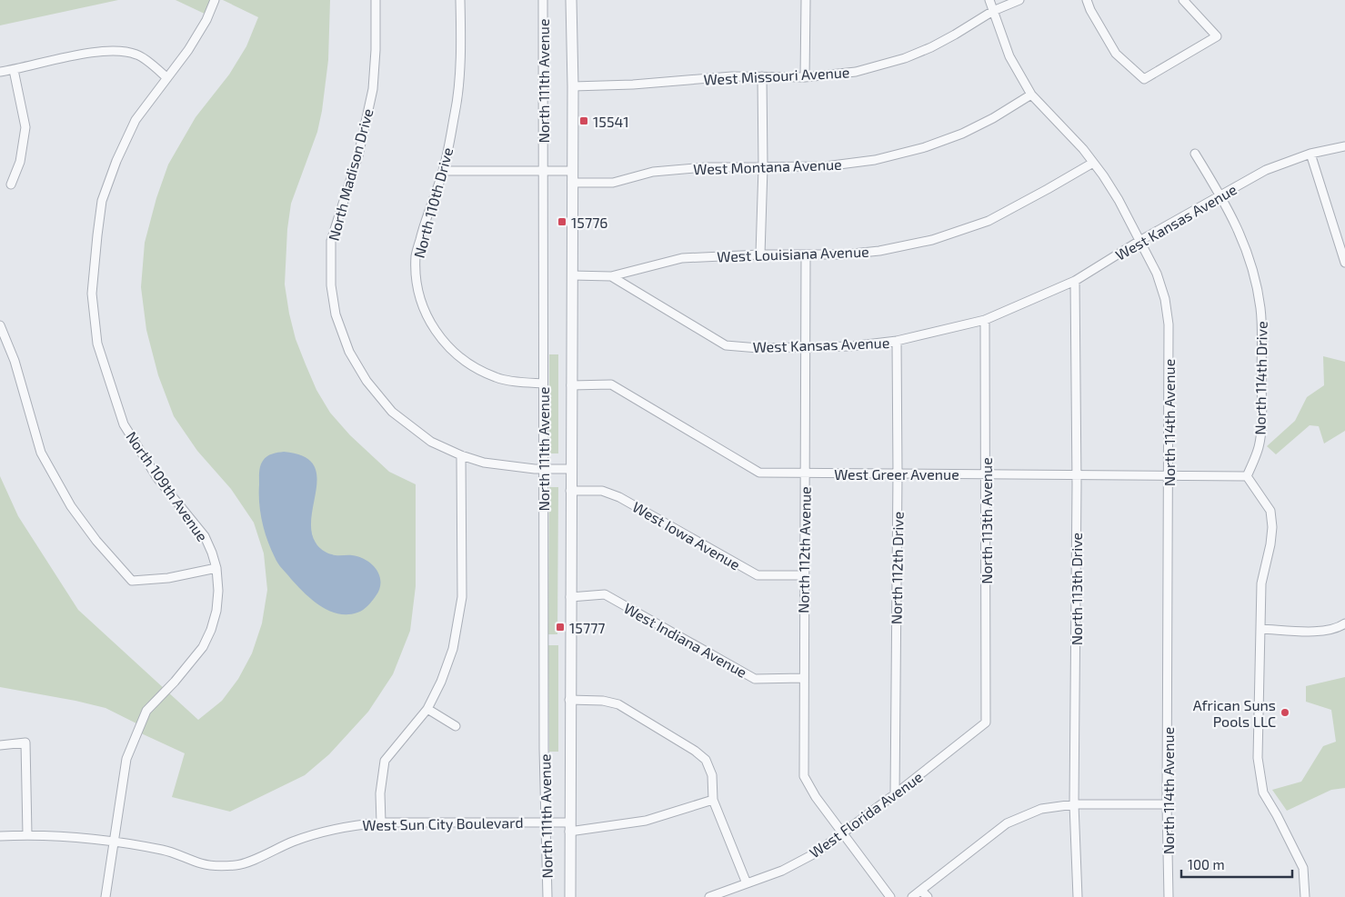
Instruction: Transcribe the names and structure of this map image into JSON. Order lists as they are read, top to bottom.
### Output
{
  "streets": {
    "street": [
      "West Missouri Avenue",
      "North 111th Avenue",
      "West Montana Avenue",
      "North Madison Drive",
      "North 110th Drive",
      "West Kansas Avenue",
      "West Louisiana Avenue",
      "North 114th Drive",
      "North 114th Avenue",
      "West Greer Avenue",
      "North 109th Avenue",
      "North 113th Avenue",
      "West Iowa Avenue",
      "North 112th Avenue",
      "North 112th Drive",
      "North 113th Drive",
      "West Indiana Avenue",
      "West Florida Avenue",
      "West Sun City Boulevard"
    ]
  },
  "crossings": [
    ["West Missouri Avenue", "North 111th Avenue"],
    ["West Missouri Avenue", "North 114th Avenue"],
    ["North 111th Avenue", "West Montana Avenue"],
    ["North 111th Avenue", "North Madison Drive"],
    ["North 111th Avenue", "North 110th Drive"],
    ["North 111th Avenue", "West Kansas Avenue"],
    ["North 111th Avenue", "West Greer Avenue"],
    ["North 111th Avenue", "West Iowa Avenue"],
    ["North 111th Avenue", "West Indiana Avenue"],
    ["North 111th Avenue", "West Sun City Boulevard"],
    ["West Montana Avenue", "North 114th Avenue"],
    ["West Kansas Avenue", "West Louisiana Avenue"],
    ["West Kansas Avenue", "North 114th Drive"],
    ["West Kansas Avenue", "North 114th Avenue"],
    ["West Kansas Avenue", "North 113th Avenue"],
    ["West Kansas Avenue", "North 112th Avenue"],
    ["West Kansas Avenue", "North 112th Drive"],
    ["West Kansas Avenue", "North 113th Drive"],
    ["West Louisiana Avenue", "North 114th Avenue"],
    ["West Louisiana Avenue", "North 112th Avenue"],
    ["North 114th Drive", "West Greer Avenue"],
    ["North 114th Avenue", "West Greer Avenue"],
    ["West Greer Avenue", "North 113th Avenue"],
    ["West Greer Avenue", "North 112th Avenue"],
    ["West Greer Avenue", "North 112th Drive"],
    ["West Greer Avenue", "North 113th Drive"],
    ["North 109th Avenue", "West Sun City Boulevard"],
    ["North 113th Avenue", "West Florida Avenue"],
    ["West Iowa Avenue", "North 112th Avenue"],
    ["North 112th Avenue", "West Indiana Avenue"],
    ["North 112th Avenue", "West Florida Avenue"],
    ["North 112th Drive", "West Florida Avenue"]
  ],
  "places": {
    "transit": ["15541", "15776", "15777"],
    "other": ["African Suns Pools LLC"]
  },
  "scale_bar": "100 m"
}
